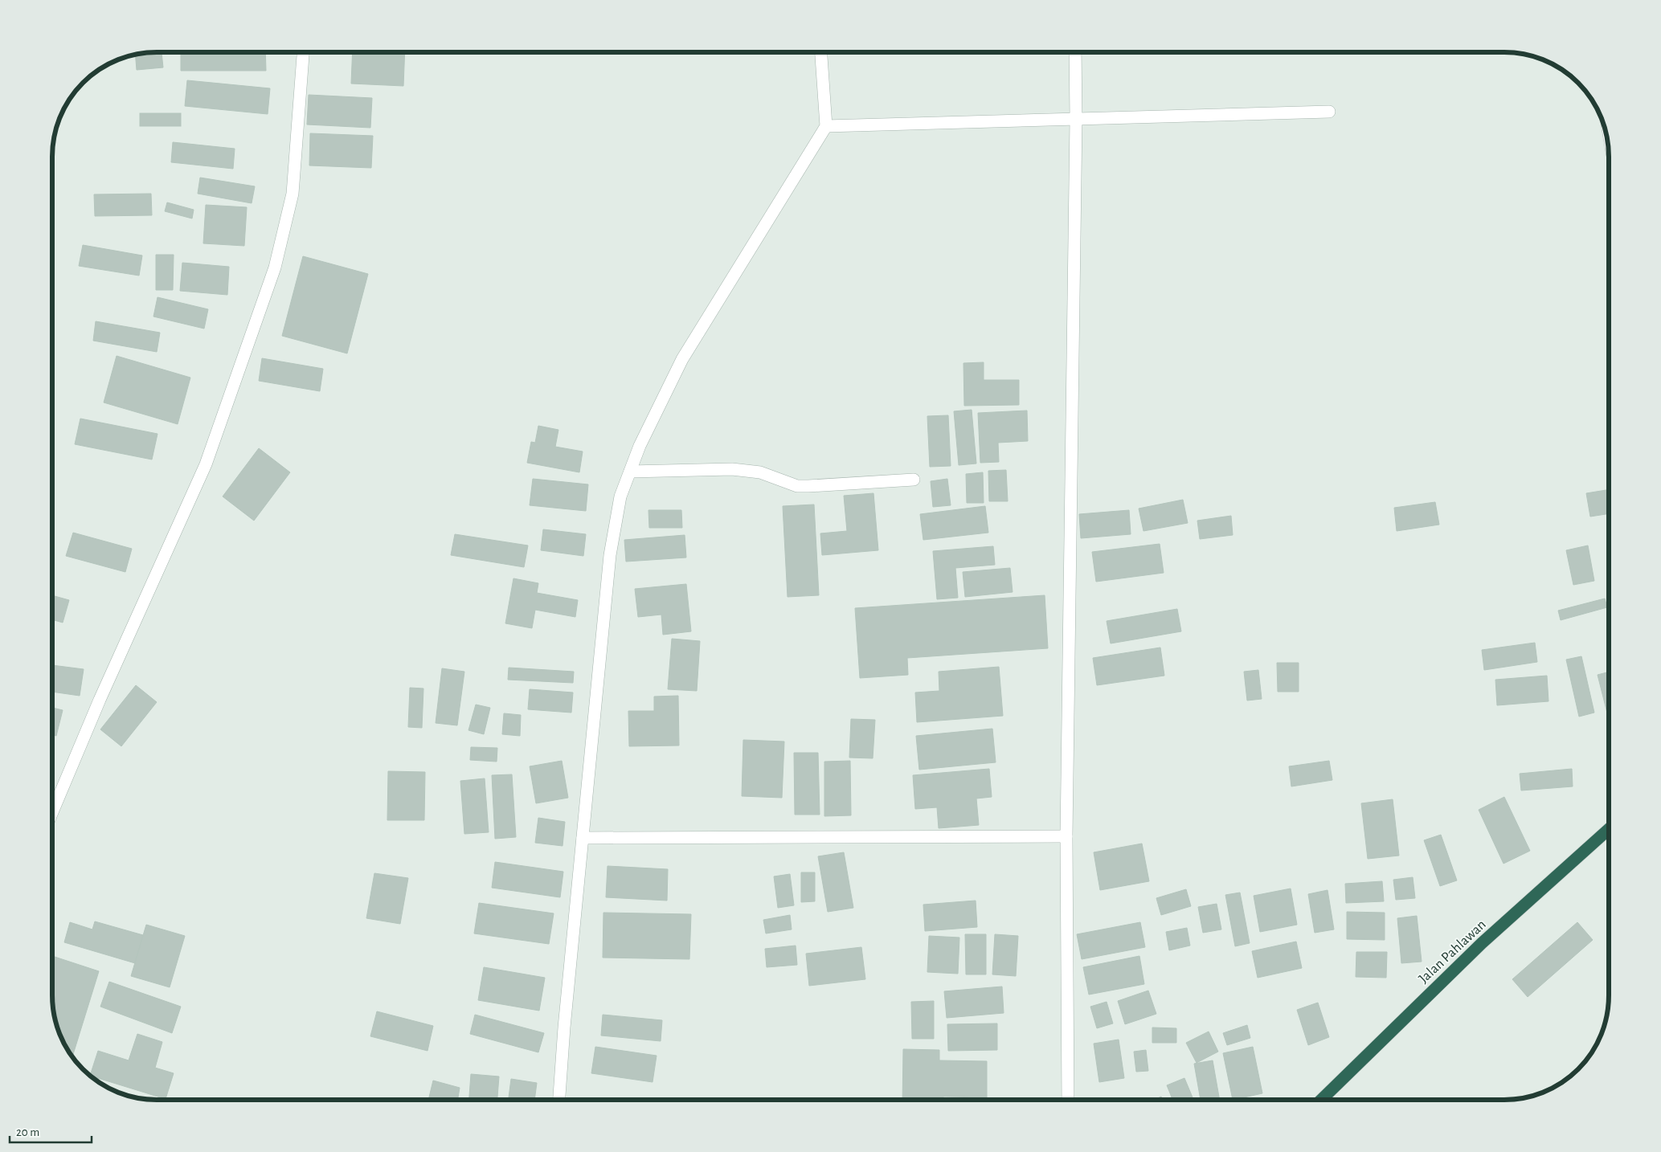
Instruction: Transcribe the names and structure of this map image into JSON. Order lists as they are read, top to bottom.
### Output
{
  "streets": {
    "highway": ["Jalan Pahlawan"]
  },
  "scale_bar": "20 m"
}
